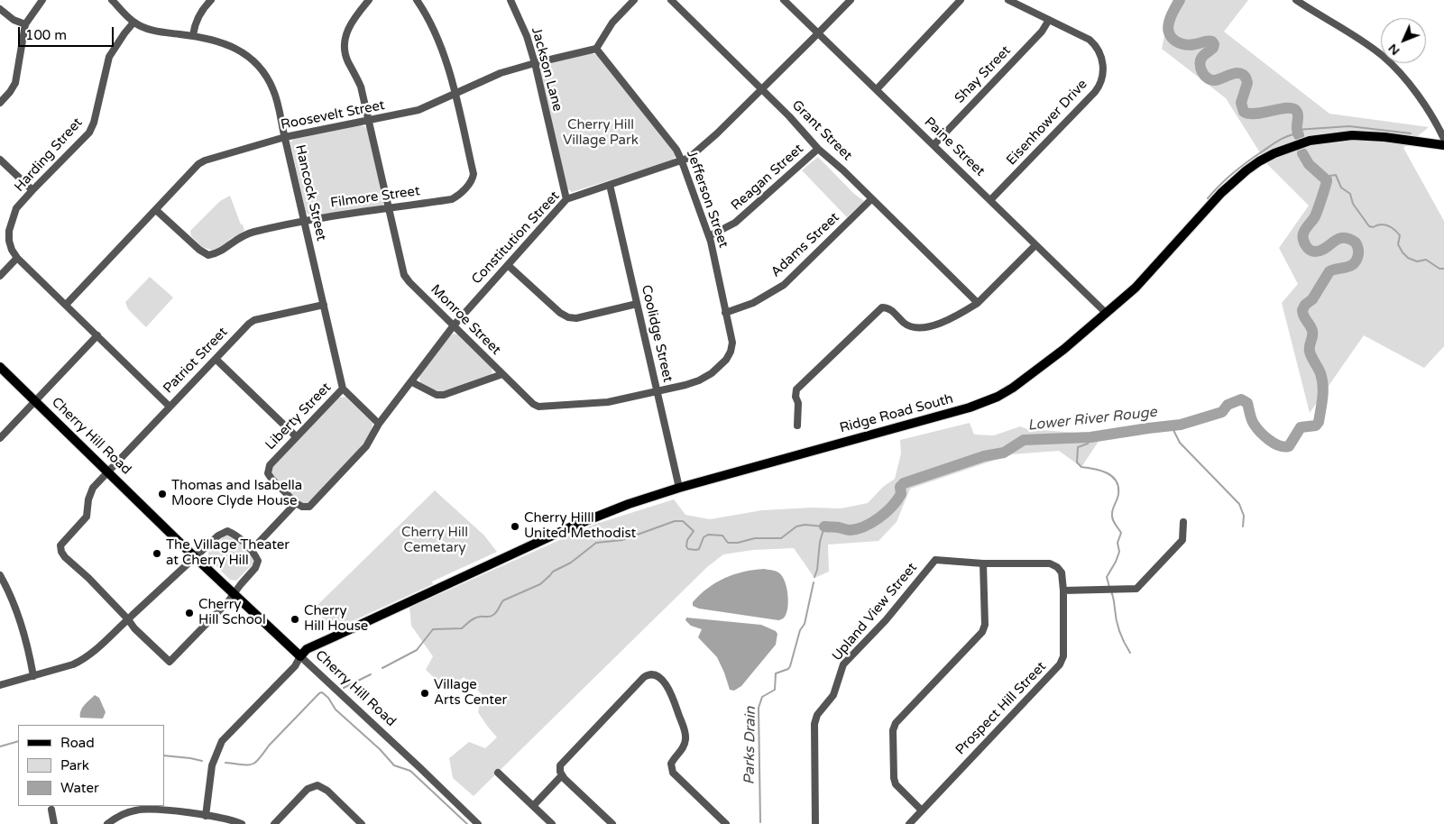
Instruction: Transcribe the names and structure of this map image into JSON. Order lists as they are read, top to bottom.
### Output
{
  "streets": {
    "main road": ["Ridge Road South", "Cherry Hill Road"],
    "street": [
      "Jackson Lane",
      "Shay Street",
      "Roosevelt Street",
      "Eisenhower Drive",
      "Grant Street",
      "Paine Street",
      "Harding Street",
      "Reagan Street",
      "Hancock Street",
      "Filmore Street",
      "Jefferson Street",
      "Constitution Street",
      "Adams Street",
      "Monroe Street",
      "Coolidge Street",
      "Patriot Street",
      "Liberty Street",
      "Upland View Street",
      "Prospect Hill Street"
    ]
  },
  "crossings": [
    ["Jackson Lane", "Roosevelt Street"],
    ["Jackson Lane", "Constitution Street"],
    ["Shay Street", "Eisenhower Drive"],
    ["Shay Street", "Paine Street"],
    ["Roosevelt Street", "Harding Street"],
    ["Roosevelt Street", "Hancock Street"],
    ["Roosevelt Street", "Filmore Street"],
    ["Roosevelt Street", "Jefferson Street"],
    ["Roosevelt Street", "Monroe Street"],
    ["Eisenhower Drive", "Paine Street"],
    ["Grant Street", "Reagan Street"],
    ["Grant Street", "Constitution Street"],
    ["Grant Street", "Adams Street"],
    ["Paine Street", "Constitution Street"],
    ["Paine Street", "Ridge Road South"],
    ["Harding Street", "Hancock Street"],
    ["Harding Street", "Patriot Street"],
    ["Reagan Street", "Jefferson Street"],
    ["Hancock Street", "Filmore Street"],
    ["Hancock Street", "Patriot Street"],
    ["Hancock Street", "Liberty Street"],
    ["Filmore Street", "Monroe Street"],
    ["Jefferson Street", "Constitution Street"],
    ["Jefferson Street", "Adams Street"],
    ["Jefferson Street", "Monroe Street"],
    ["Jefferson Street", "Coolidge Street"],
    ["Constitution Street", "Monroe Street"],
    ["Constitution Street", "Coolidge Street"],
    ["Constitution Street", "Liberty Street"],
    ["Monroe Street", "Coolidge Street"],
    ["Coolidge Street", "Ridge Road South"],
    ["Patriot Street", "Cherry Hill Road"],
    ["Ridge Road South", "Cherry Hill Road"],
    ["Upland View Street", "Prospect Hill Street"]
  ],
  "water": ["Lower River Rouge", "Parks Drain"],
  "parks": ["Cherry Hill Village Park", "Cherry Hill Cemetary"],
  "places": [
    "Thomas and Isabella Moore Clyde House",
    "Cherry Hilll United Methodist",
    "The Village Theater at Cherry Hill",
    "Cherry Hill School",
    "Cherry Hill House",
    "Village Arts Center"
  ],
  "legend": ["Road", "Park", "Water"],
  "scale_bar": "100 m",
  "north": "bottom left"
}
